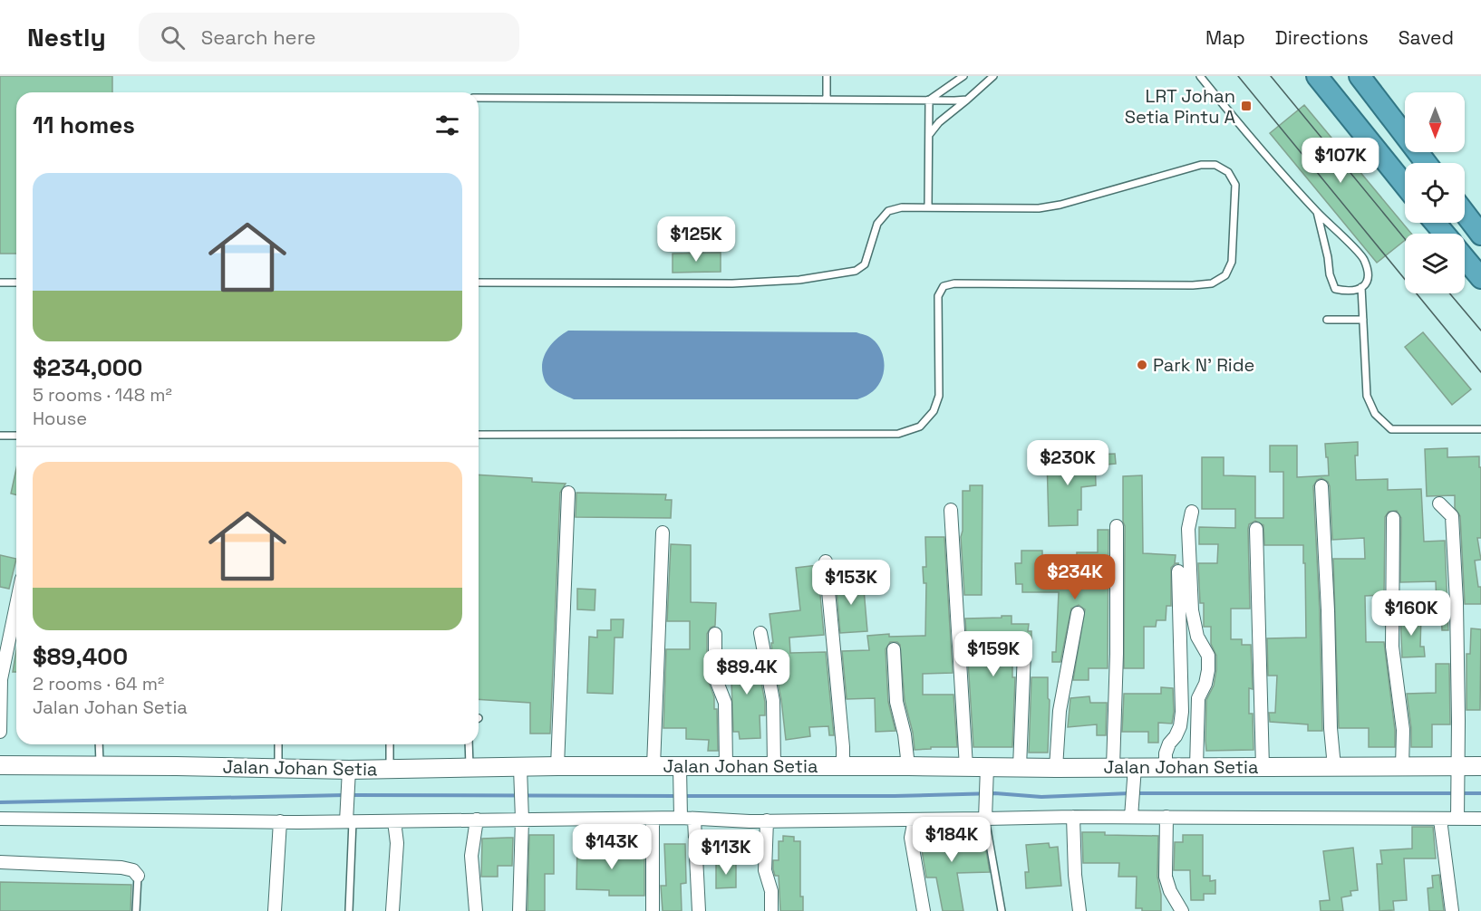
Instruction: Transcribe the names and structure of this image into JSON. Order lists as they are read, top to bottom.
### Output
{
  "streets": {
    "main road": ["Jalan Johan Setia"]
  },
  "places": {
    "transit": ["LRT Johan Setia Pintu A"],
    "other": ["Park N' Ride"]
  },
  "north": "bottom",
  "page": {
    "header": "Nestly",
    "search": "Search here",
    "nav": ["Map", "Directions", "Saved"],
    "heading": "11 homes",
    "price": [
      "$107K",
      "$125K",
      "$230K",
      "$234K",
      "$153K",
      "$160K",
      "$159K",
      "$89.4K",
      "$184K",
      "$143K",
      "$113K"
    ],
    "list": [
      {
        "name": "$234,000",
        "note": "5 rooms · 148 m² · House"
      },
      {
        "name": "$89,400",
        "note": "2 rooms · 64 m² · Jalan Johan Setia"
      }
    ]
  }
}
